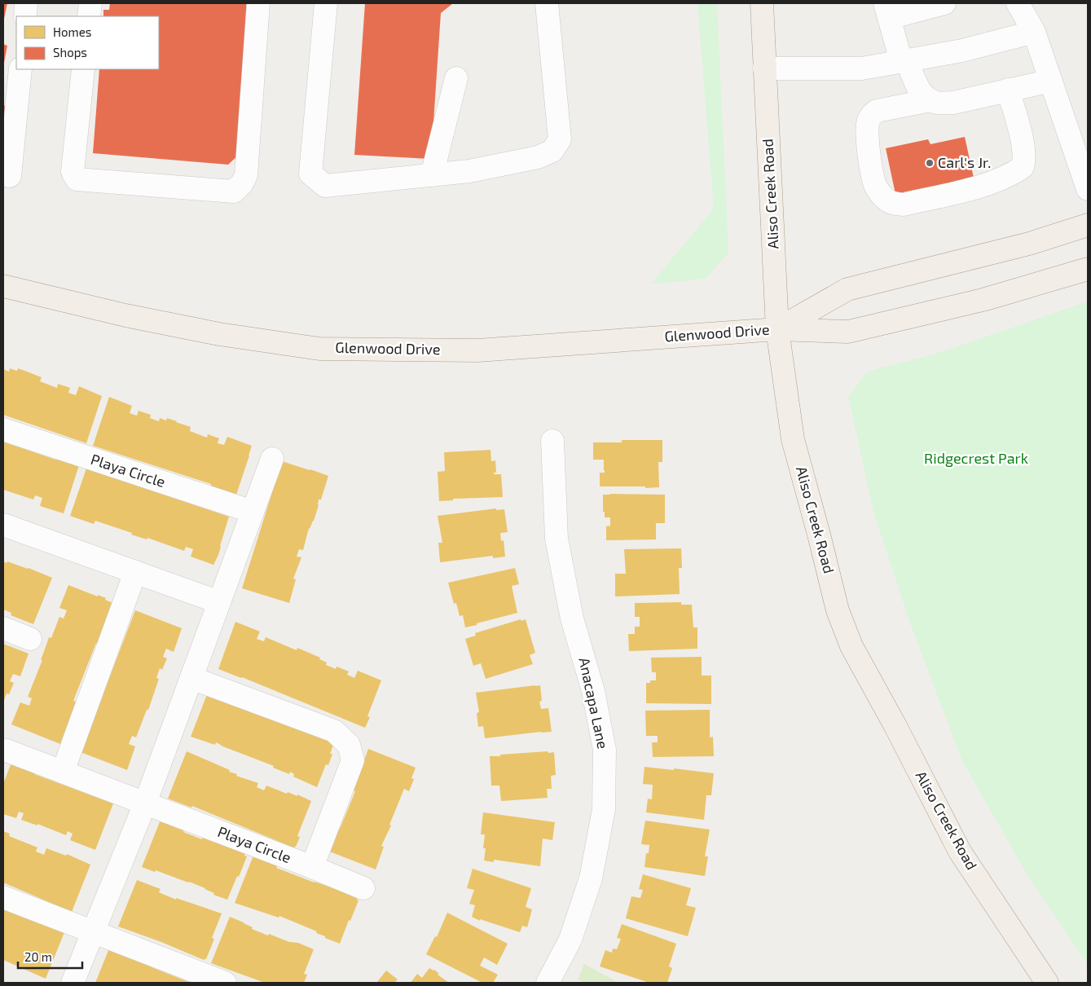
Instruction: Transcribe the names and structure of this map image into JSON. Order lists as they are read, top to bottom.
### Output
{
  "streets": {
    "main road": ["Aliso Creek Road", "Glenwood Drive"],
    "street": ["Playa Circle", "Anacapa Lane"]
  },
  "crossings": [
    ["Aliso Creek Road", "Glenwood Drive"]
  ],
  "parks": ["Ridgecrest Park"],
  "places": ["Carl's Jr."],
  "legend": ["Homes", "Shops"],
  "scale_bar": "20 m"
}
